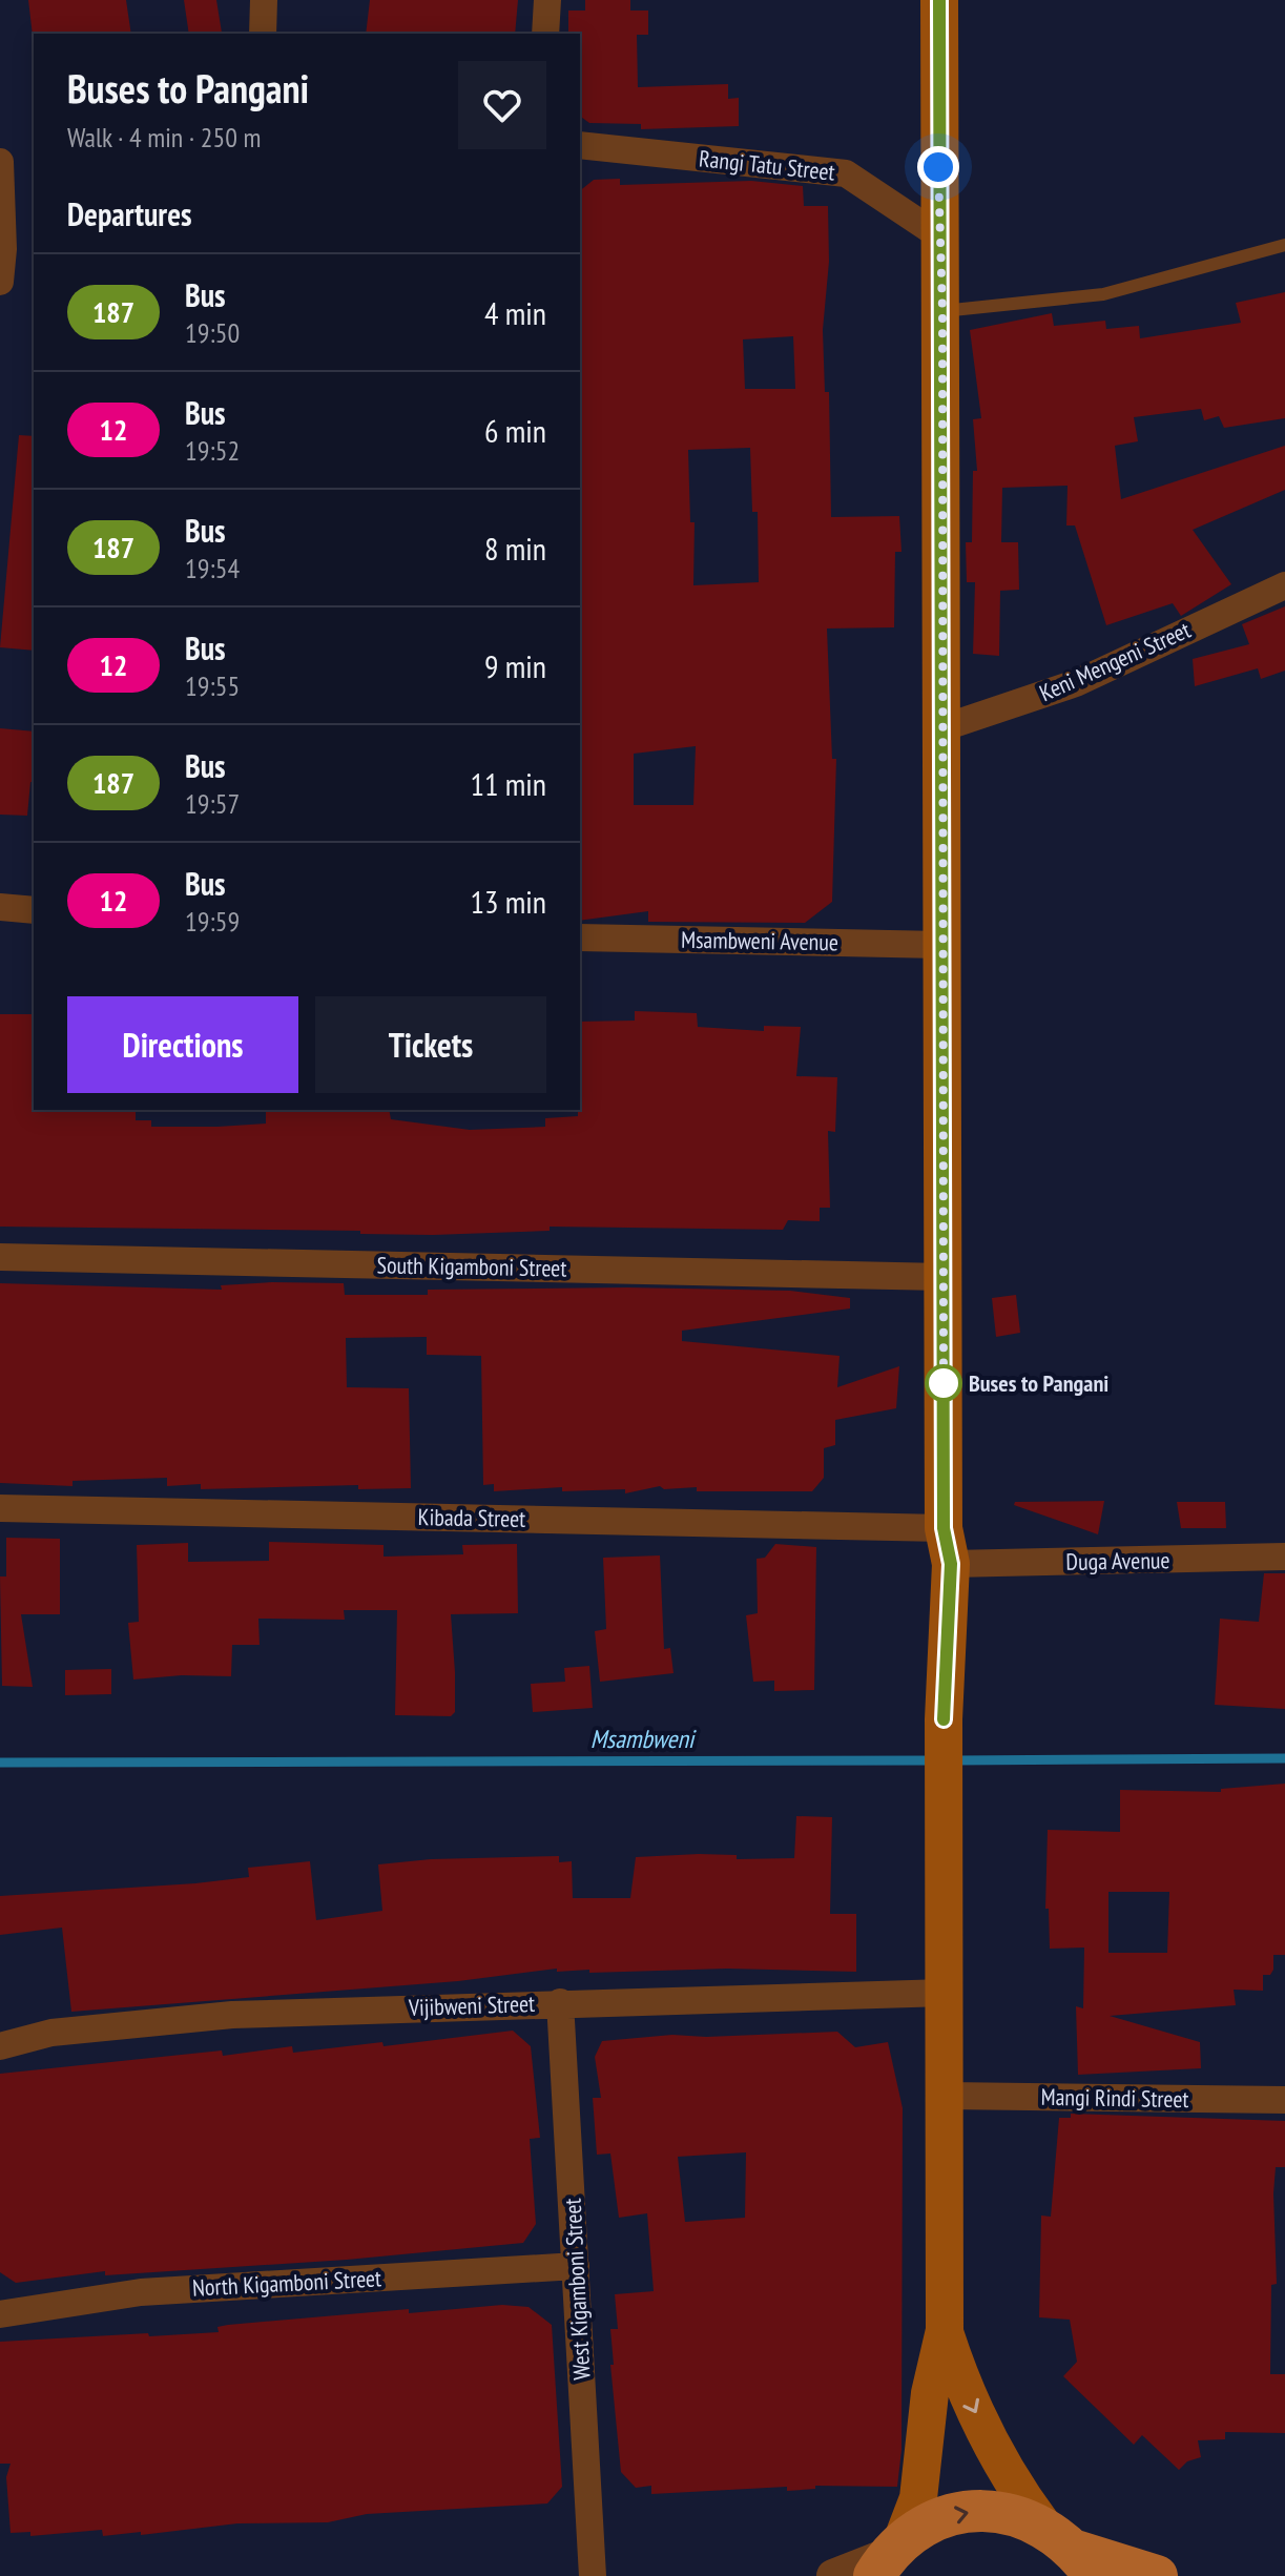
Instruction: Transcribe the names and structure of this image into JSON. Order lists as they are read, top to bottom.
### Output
{
  "streets": {
    "street": [
      "Rangi Tatu Street",
      "Keni Mengeni Street",
      "Msambweni Avenue",
      "South Kigamboni Street",
      "Kibada Street",
      "Duga Avenue",
      "Vijibweni Street",
      "Mangi Rindi Street",
      "North Kigamboni Street",
      "West Kigamboni Street"
    ]
  },
  "crossings": [
    ["Vijibweni Street", "West Kigamboni Street"],
    ["North Kigamboni Street", "West Kigamboni Street"]
  ],
  "water": ["Msambweni"],
  "places": ["Buses to Pangani"],
  "lines": ["bus line 187"],
  "page": {
    "heading": [
      ["Buses to Pangani", "Walk · 4 min · 250 m"],
      "Departures"
    ],
    "list": [
      {
        "mark": "187",
        "name": "Bus",
        "note": "19:50",
        "value": "4 min"
      },
      {
        "mark": "12",
        "name": "Bus",
        "note": "19:52",
        "value": "6 min"
      },
      {
        "mark": "187",
        "name": "Bus",
        "note": "19:54",
        "value": "8 min"
      },
      {
        "mark": "12",
        "name": "Bus",
        "note": "19:55",
        "value": "9 min"
      },
      {
        "mark": "187",
        "name": "Bus",
        "note": "19:57",
        "value": "11 min"
      },
      {
        "mark": "12",
        "name": "Bus",
        "note": "19:59",
        "value": "13 min"
      }
    ],
    "buttons": ["Directions", "Tickets"]
  }
}
